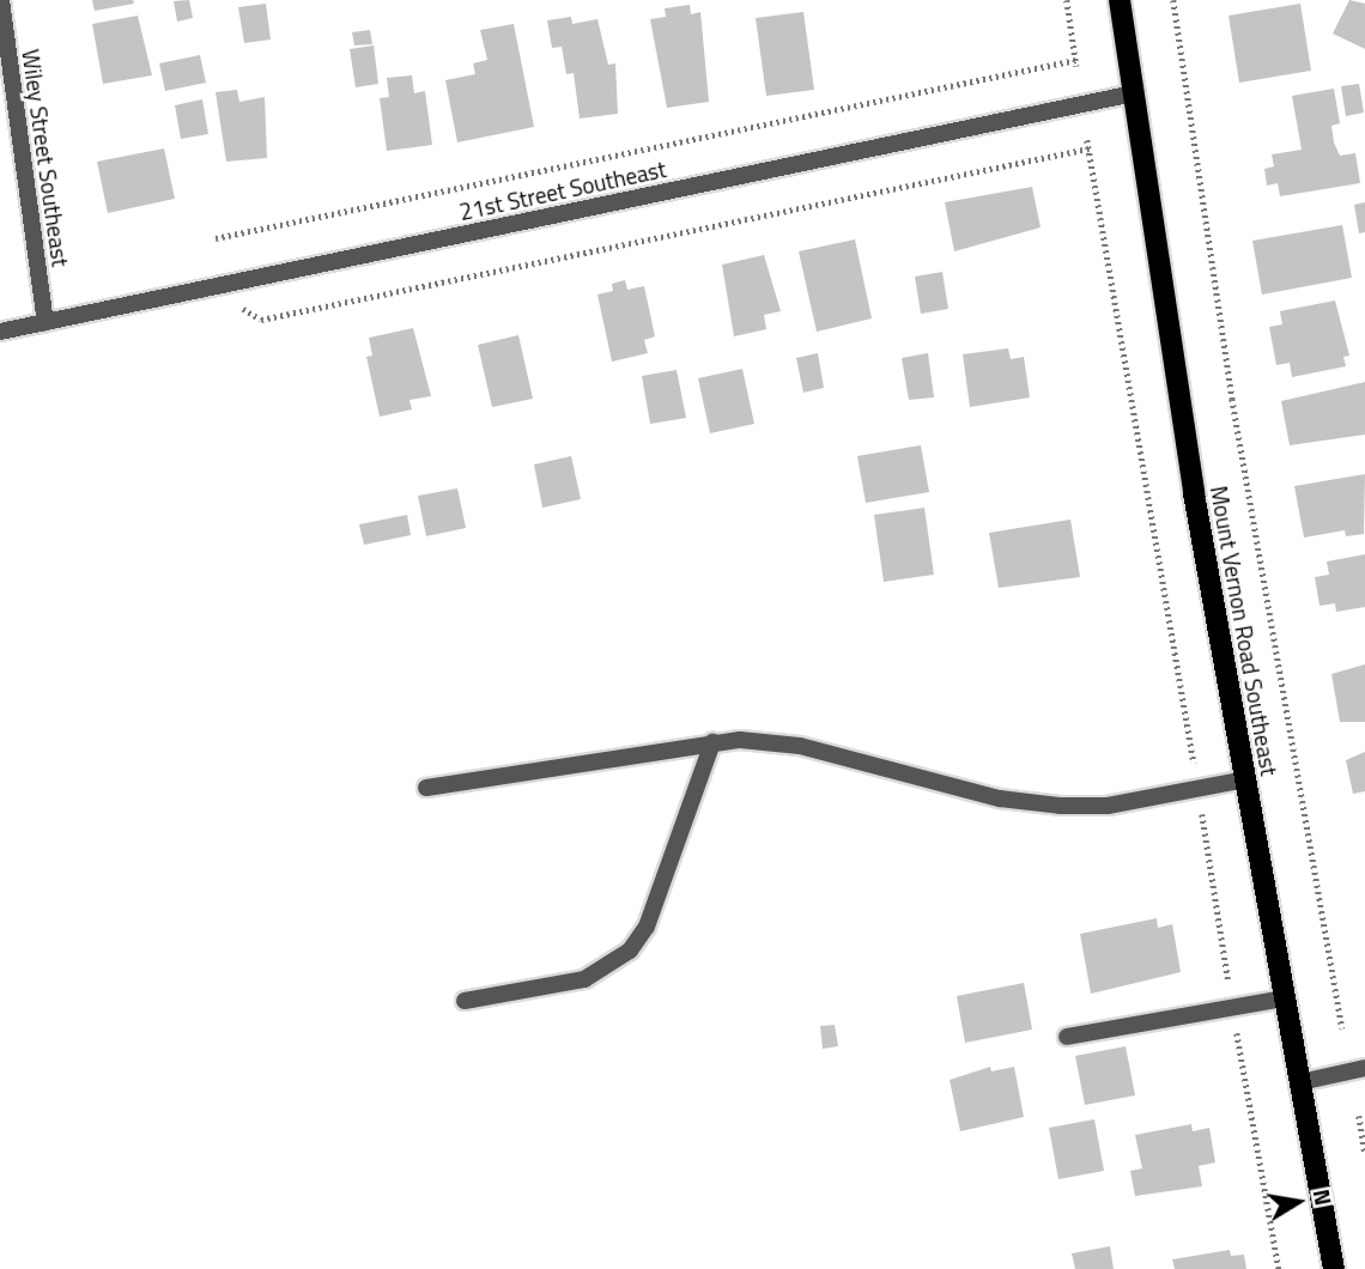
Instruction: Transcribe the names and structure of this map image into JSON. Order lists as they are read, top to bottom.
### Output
{
  "streets": {
    "main road": ["Mount Vernon Road Southeast"],
    "street": ["Wiley Street Southeast", "21st Street Southeast"]
  },
  "crossings": [
    ["Wiley Street Southeast", "21st Street Southeast"],
    ["21st Street Southeast", "Mount Vernon Road Southeast"]
  ],
  "north": "right"
}
